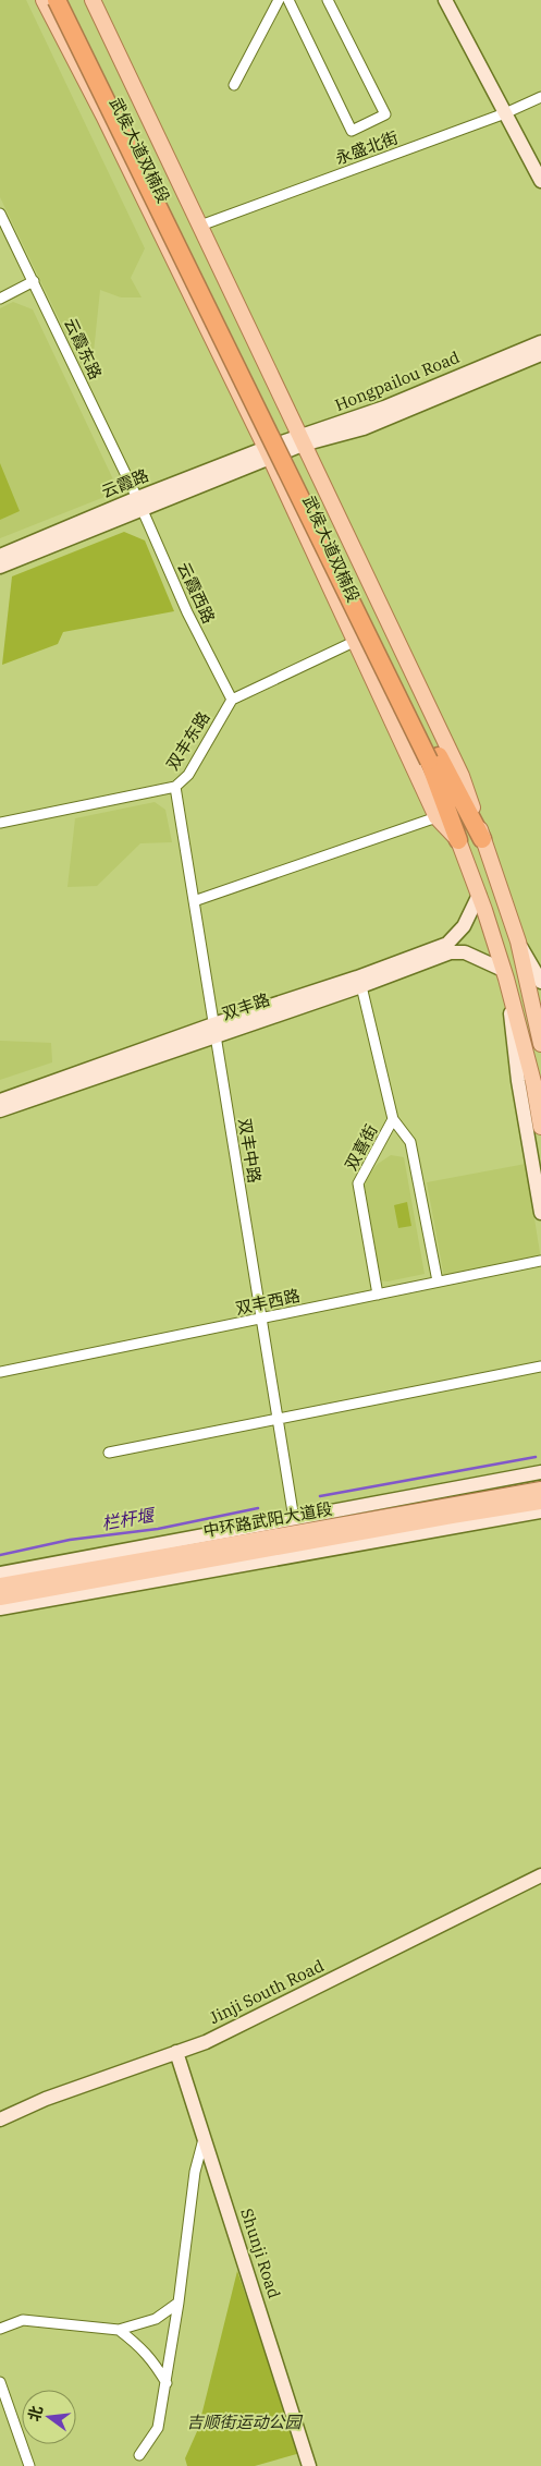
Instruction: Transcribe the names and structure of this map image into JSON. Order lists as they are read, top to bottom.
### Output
{
  "streets": {
    "main road": ["武侯大道双楠段", "中环路武阳大道段"],
    "street": [
      "永盛北街",
      "云霞东路",
      "Hongpailou Road",
      "云霞路",
      "云霞西路",
      "双丰东路",
      "双丰路",
      "双喜街",
      "双丰中路",
      "双丰西路",
      "Jinji South Road",
      "Shunji Road"
    ]
  },
  "crossings": [
    ["永盛北街", "武侯大道双楠段"],
    ["武侯大道双楠段", "Hongpailou Road"],
    ["武侯大道双楠段", "云霞路"],
    ["武侯大道双楠段", "双丰路"],
    ["云霞东路", "云霞路"],
    ["云霞东路", "云霞西路"],
    ["Hongpailou Road", "云霞路"],
    ["云霞路", "云霞西路"],
    ["云霞西路", "双丰东路"],
    ["双丰东路", "双丰中路"],
    ["双丰路", "双喜街"],
    ["双丰路", "双丰中路"],
    ["双喜街", "双丰西路"],
    ["双丰中路", "双丰西路"],
    ["Jinji South Road", "Shunji Road"]
  ],
  "water": ["栏杆堰"],
  "parks": ["吉顺街运动公园"],
  "north": "left"
}
